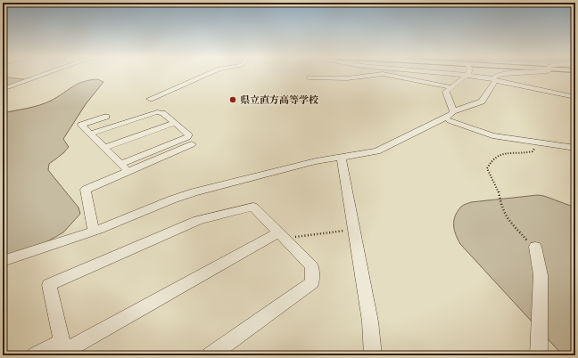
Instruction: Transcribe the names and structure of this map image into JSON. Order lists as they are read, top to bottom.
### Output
{
  "places": ["県立直方高等学校"]
}
